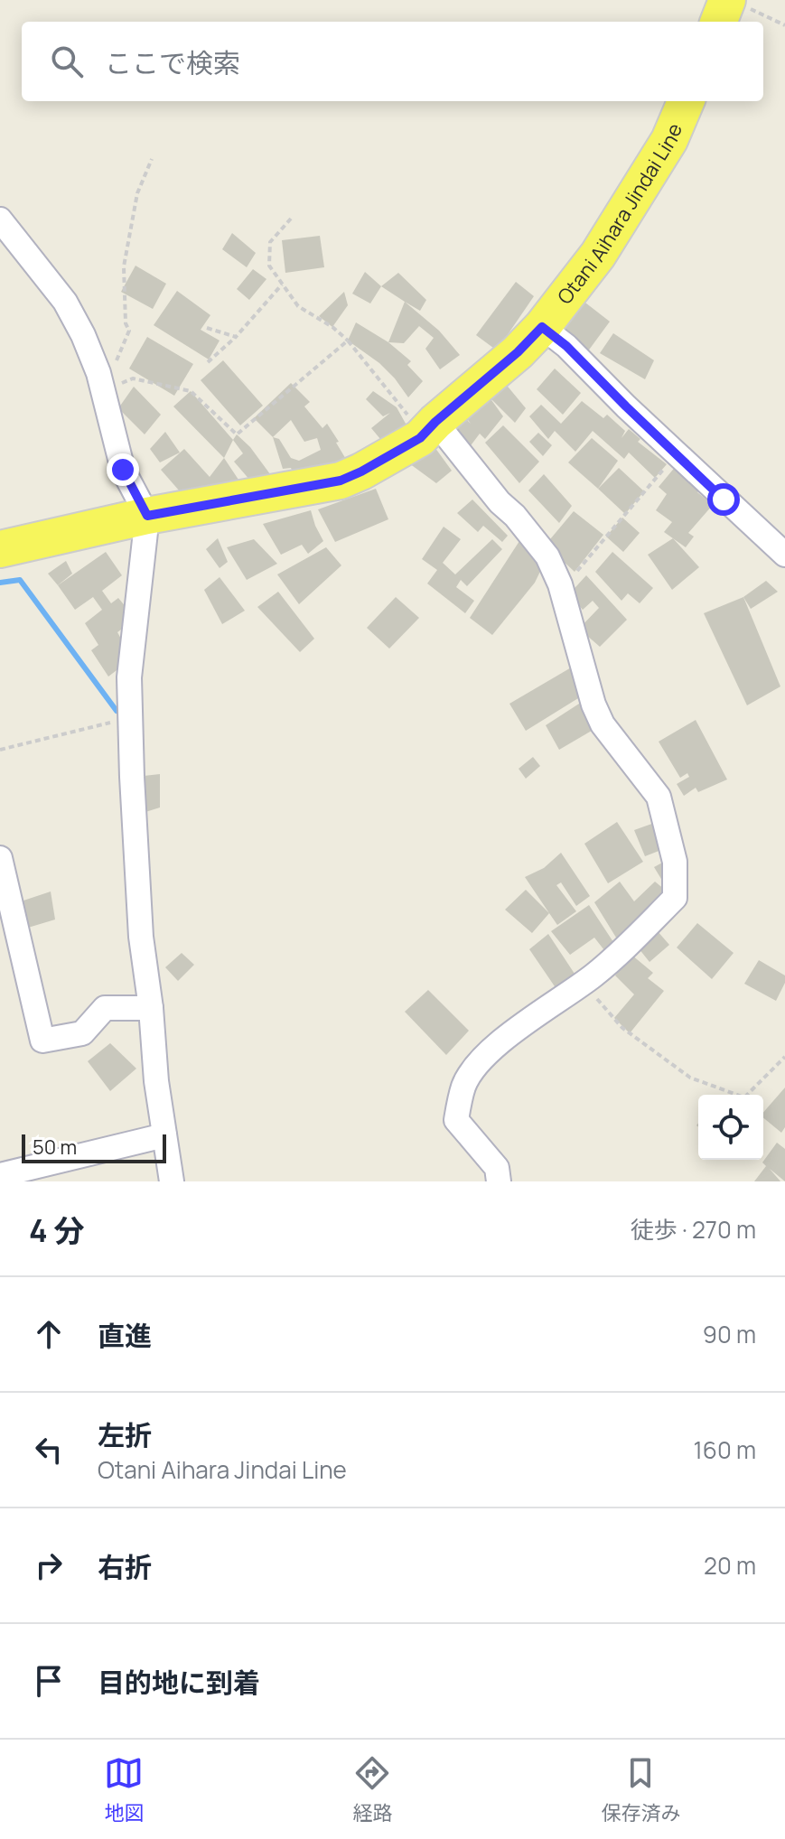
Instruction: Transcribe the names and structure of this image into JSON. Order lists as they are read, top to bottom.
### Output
{
  "streets": {
    "main road": ["Otani Aihara Jindai Line"]
  },
  "scale_bar": "50 m",
  "page": {
    "search": "ここで検索",
    "scale": "50 m",
    "heading": ["4 分", "徒歩 · 270 m"],
    "list": [
      ["直進", "90 m"],
      ["左折", "Otani Aihara Jindai Line", "160 m"],
      ["右折", "20 m"],
      "目的地に到着"
    ],
    "nav": ["地図", "経路", "保存済み"]
  }
}
